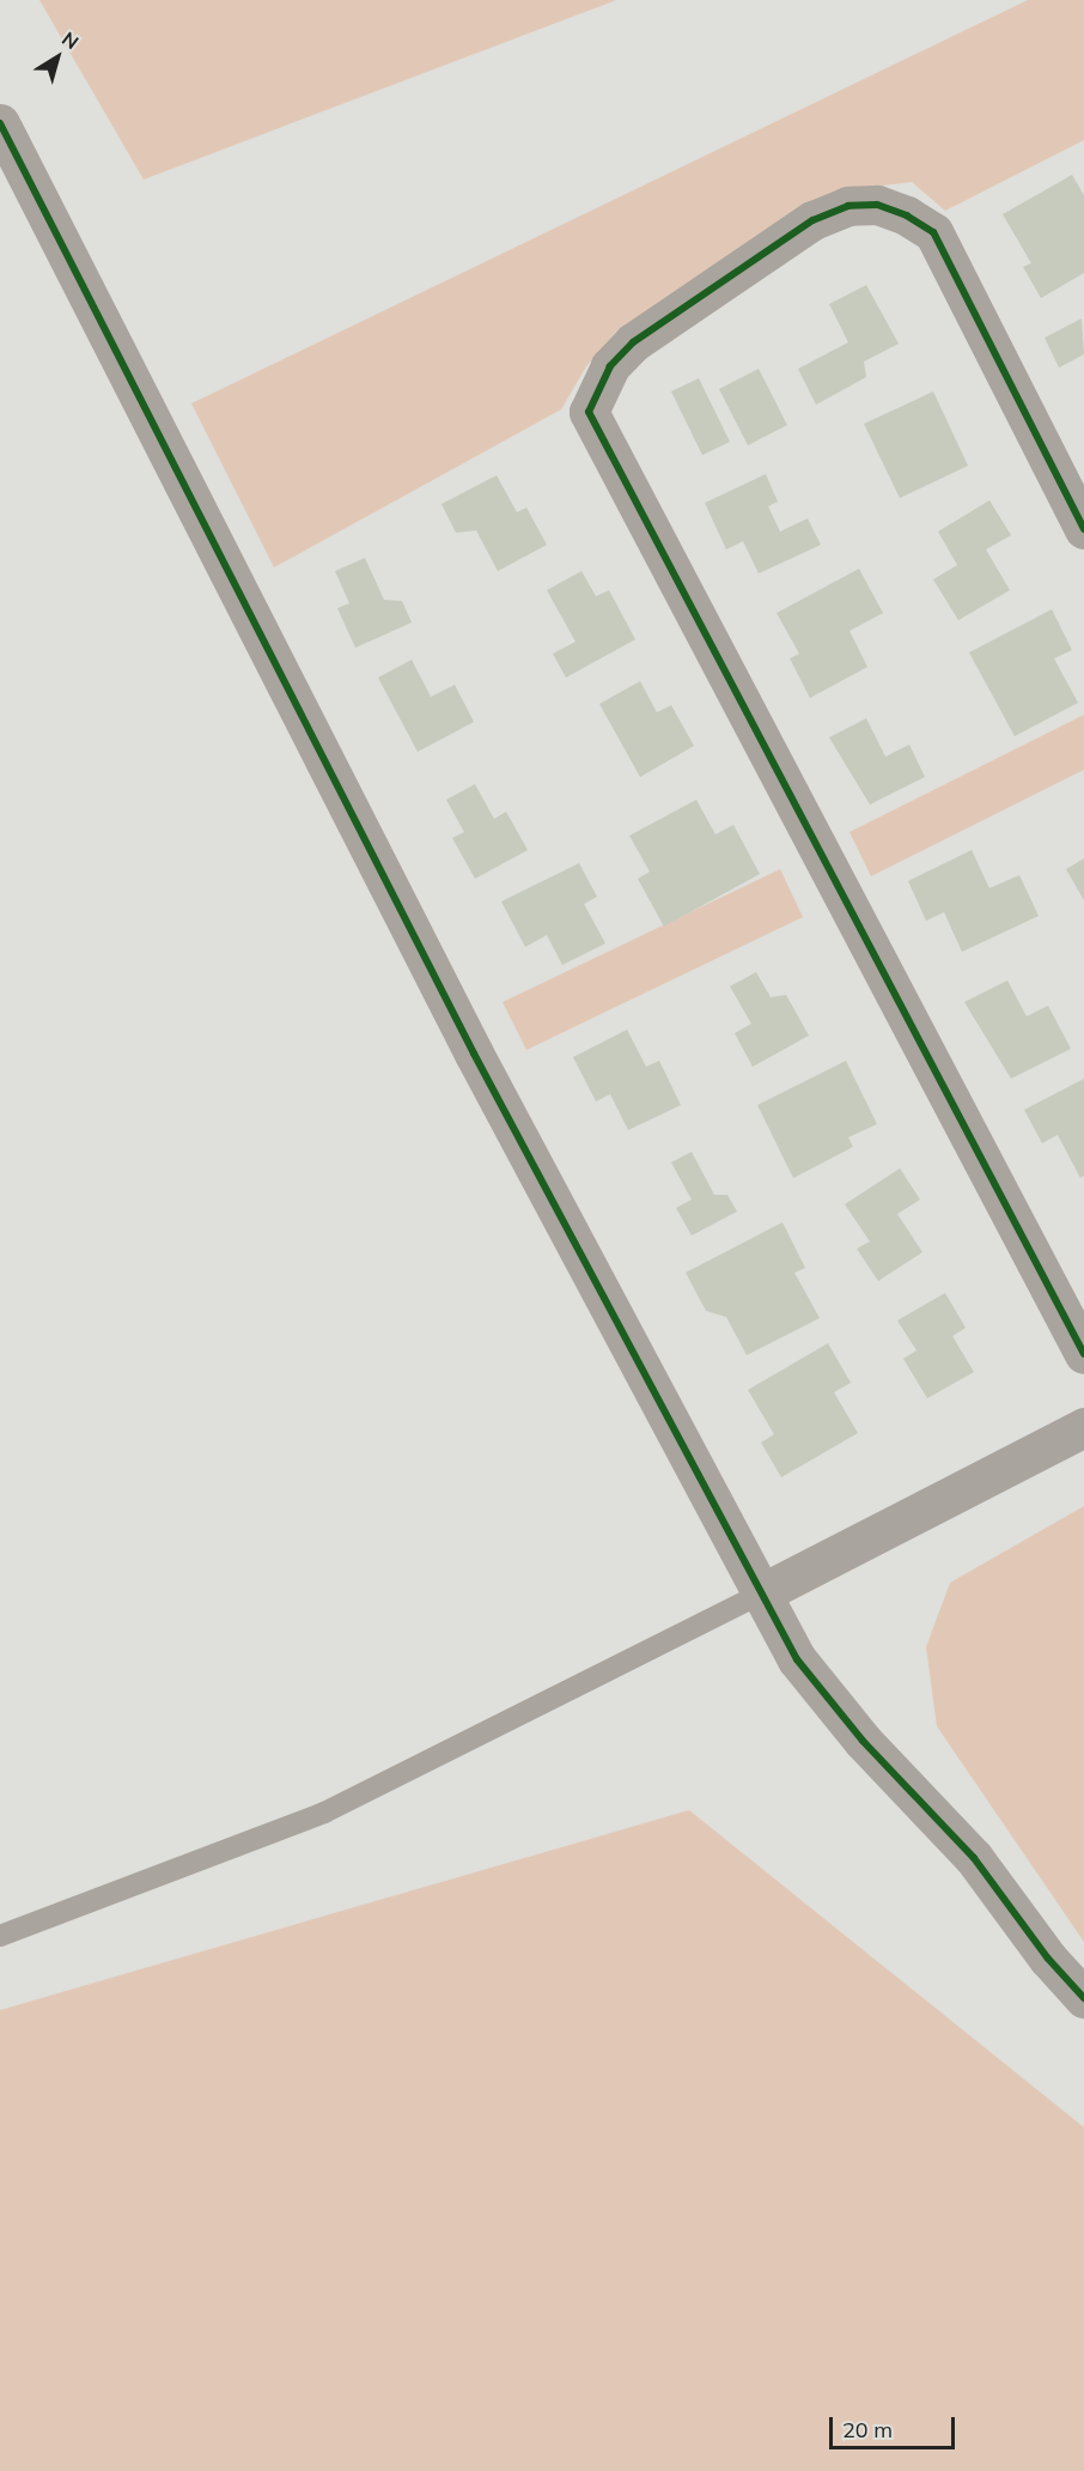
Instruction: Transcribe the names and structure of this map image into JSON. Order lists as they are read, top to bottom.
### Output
{
  "scale_bar": "20 m",
  "north": "top right"
}
